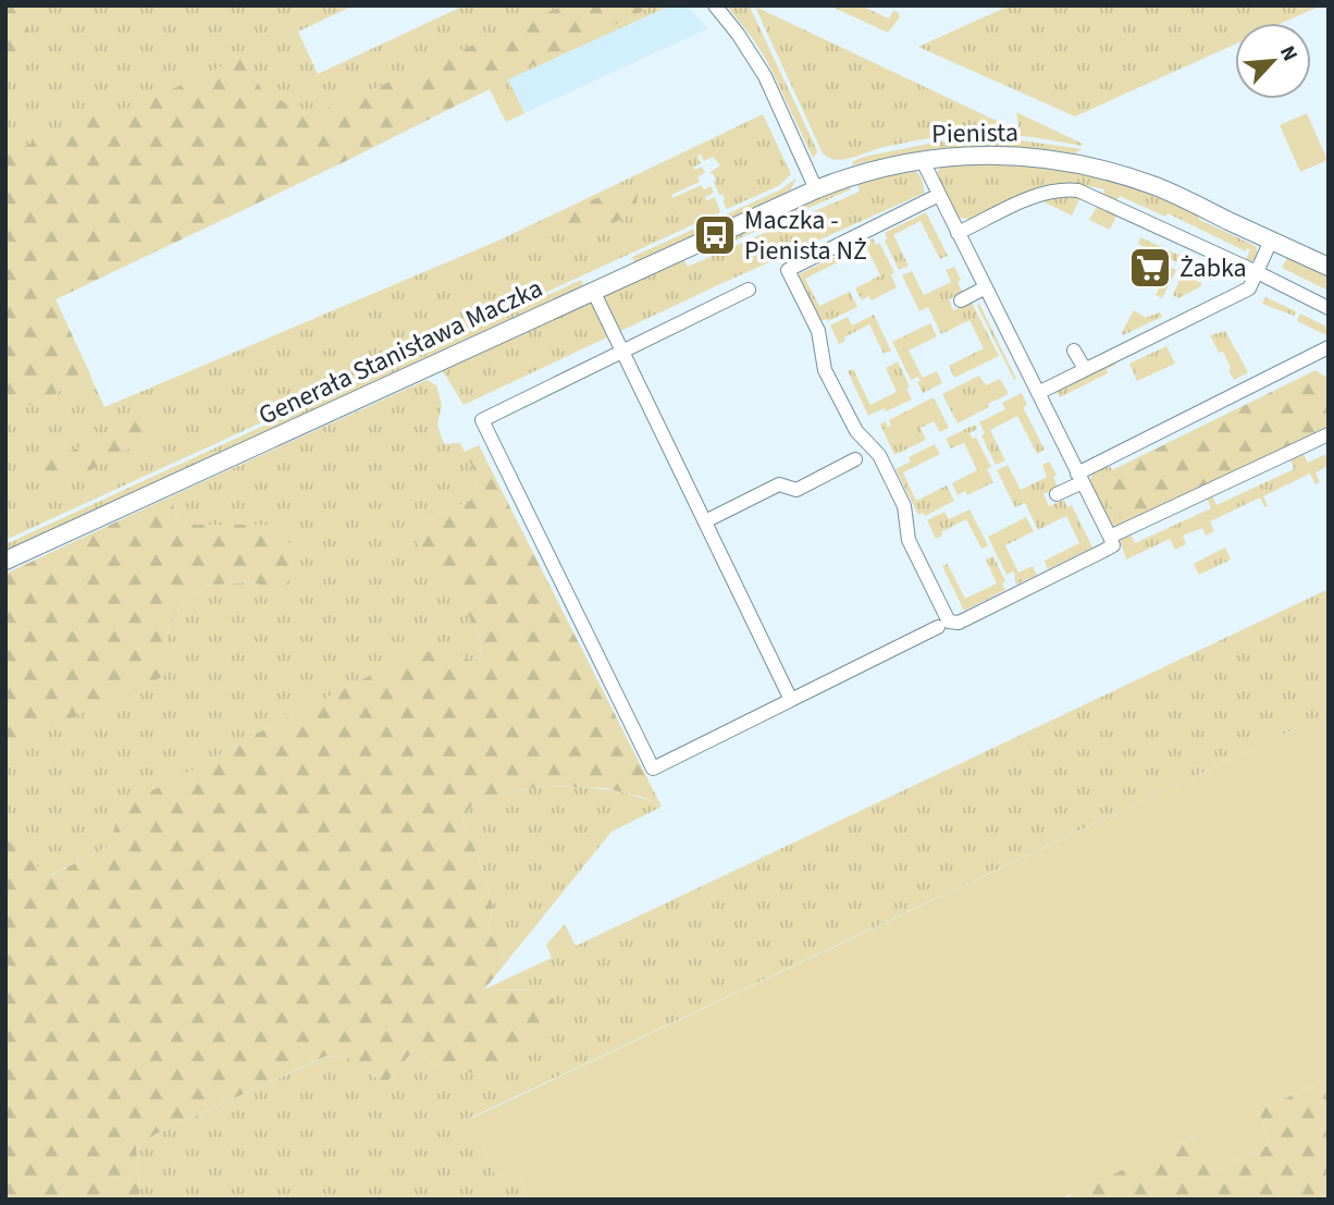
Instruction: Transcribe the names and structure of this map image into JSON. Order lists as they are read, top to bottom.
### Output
{
  "streets": {
    "street": ["Pienista", "Generała Stanisława Maczka"]
  },
  "crossings": [
    ["Pienista", "Generała Stanisława Maczka"]
  ],
  "places": {
    "bus stop": ["Maczka - Pienista NŻ"],
    "supermarket": ["Żabka"]
  },
  "north": "top right"
}
